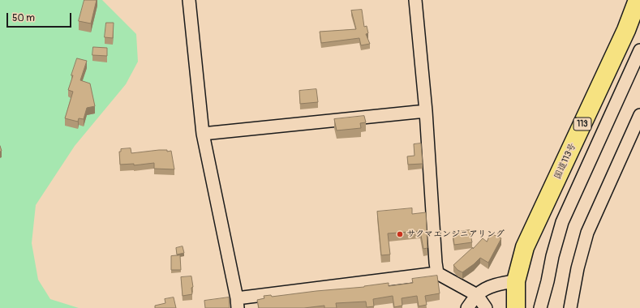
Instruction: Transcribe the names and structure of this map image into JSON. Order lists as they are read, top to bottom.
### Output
{
  "streets": {
    "highway": ["113", "国道113号"]
  },
  "places": ["サクマエンジニアリング"],
  "scale_bar": "50 m"
}
